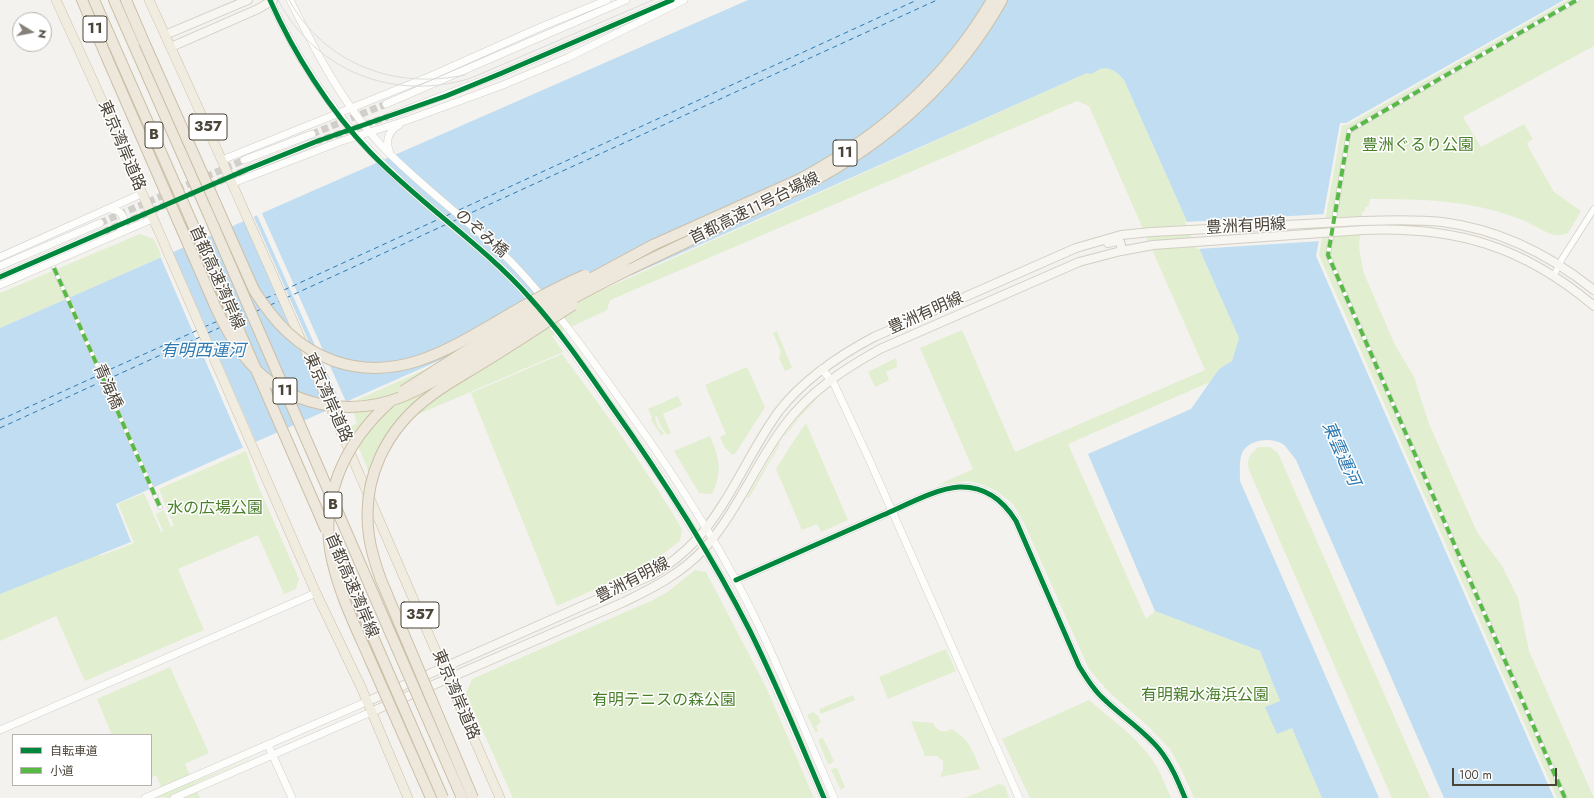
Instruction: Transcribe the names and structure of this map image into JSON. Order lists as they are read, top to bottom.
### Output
{
  "streets": {
    "highway": [
      "11",
      "357",
      "B",
      "東京湾岸道路",
      "首都高速11号台場線",
      "首都高速湾岸線"
    ],
    "main road": ["豊洲有明線"],
    "street": ["のぞみ橋", "青海橋"]
  },
  "crossings": [
    ["11", "首都高速11号台場線"],
    ["東京湾岸道路", "豊洲有明線"],
    ["豊洲有明線", "のぞみ橋"]
  ],
  "water": ["有明西運河", "東雲運河"],
  "parks": [
    "豊洲ぐるり公園",
    "水の広場公園",
    "有明親水海浜公園",
    "有明テニスの森公園"
  ],
  "legend": ["自転車道", "小道"],
  "scale_bar": "100 m",
  "north": "right"
}
